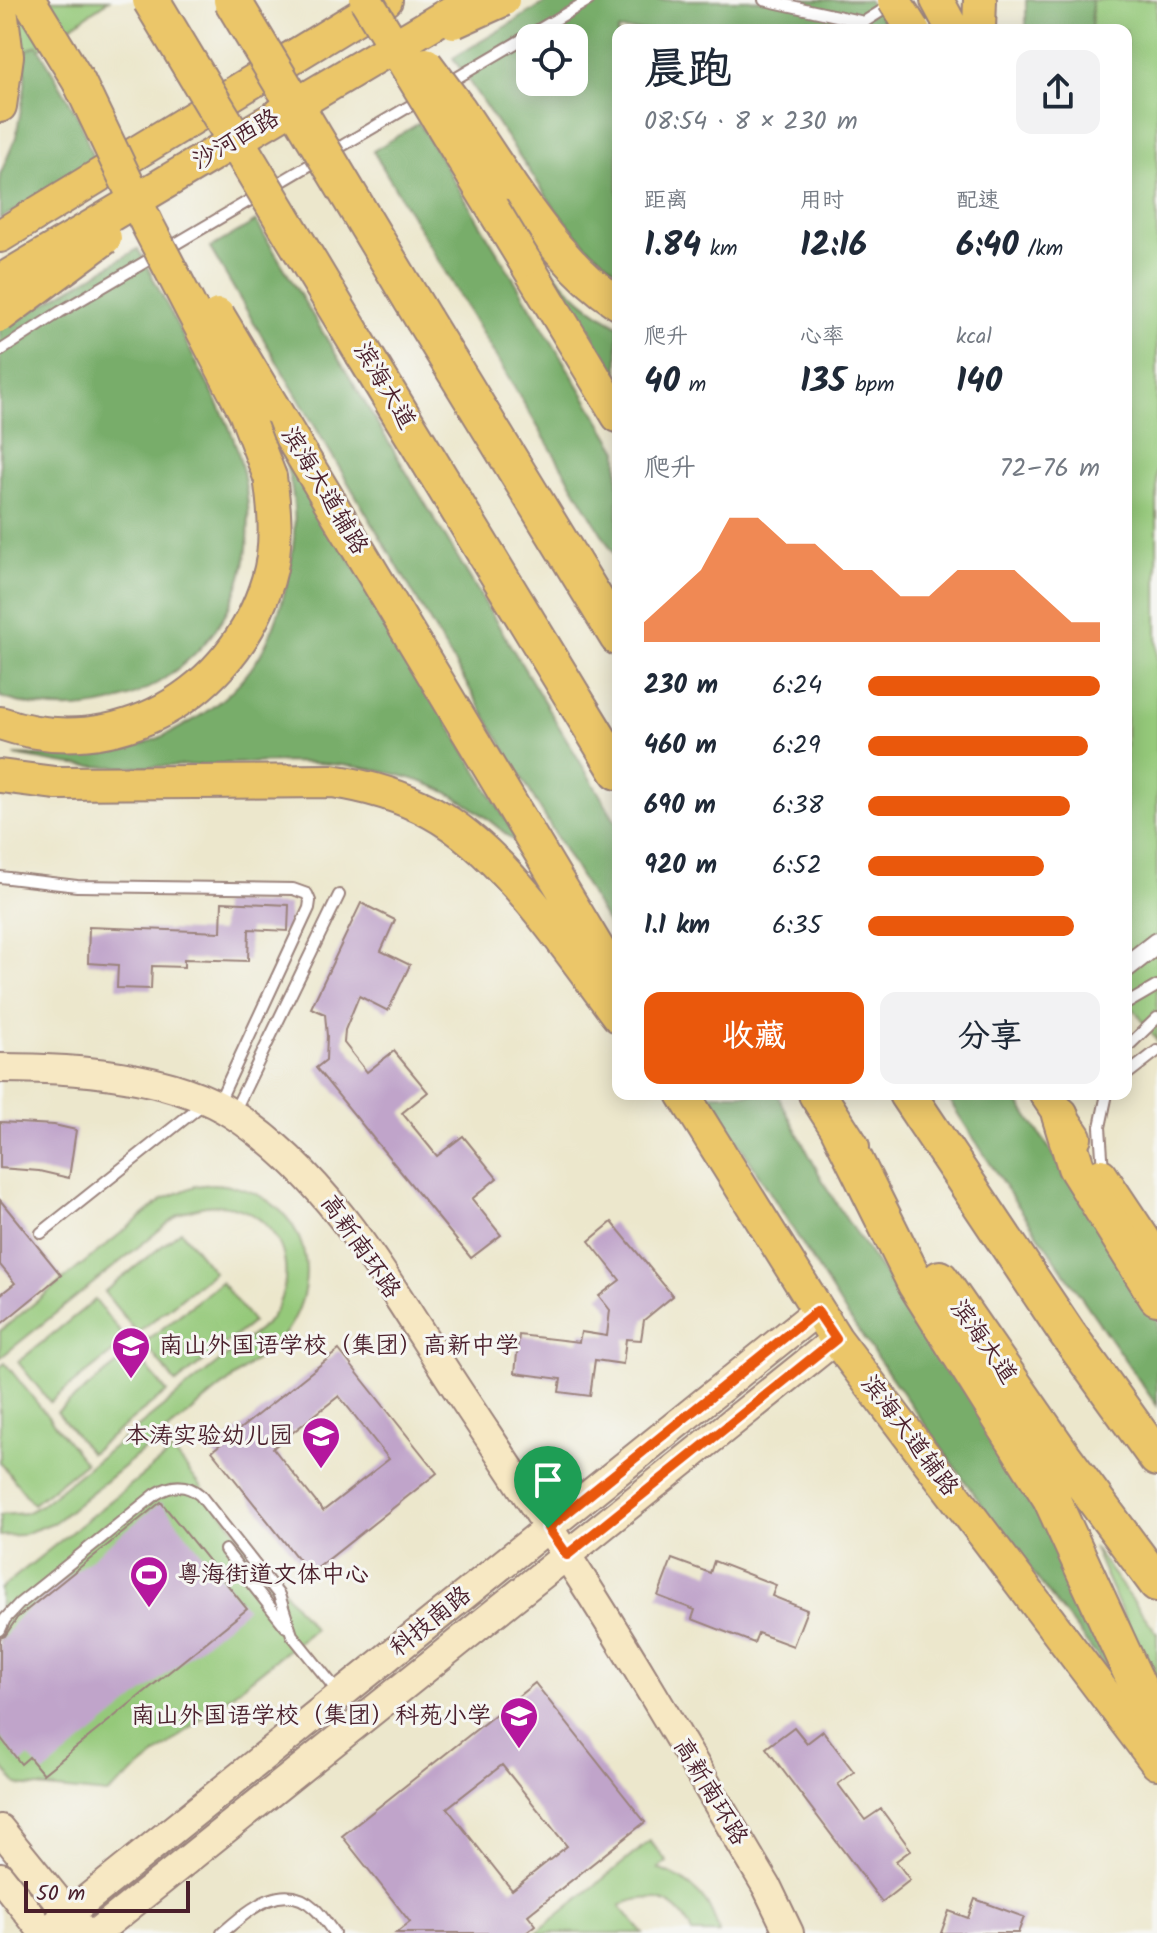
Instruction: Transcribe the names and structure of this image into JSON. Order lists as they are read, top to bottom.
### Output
{
  "streets": {
    "highway": ["滨海大道"],
    "main road": [
      "沙河西路",
      "滨海大道辅路",
      "高新南环路",
      "科技南路"
    ]
  },
  "crossings": [
    ["滨海大道辅路", "科技南路"],
    ["高新南环路", "科技南路"]
  ],
  "places": {
    "school or university": ["南山外国语学校（集团）高新中学", "本涛实验幼儿园", "南山外国语学校（集团）科苑小学"],
    "sports": ["粤海街道文体中心"]
  },
  "scale_bar": "50 m",
  "page": {
    "heading": ["晨跑", "08:54 · 8 × 230 m"],
    "stats": [
      ["距离", "1.84 km"],
      ["用时", "12:16"],
      ["配速", "6:40 /km"],
      ["爬升", "40 m"],
      ["心率", "135 bpm"],
      ["kcal", "140"]
    ],
    "chart": ["爬升", "72–76 m"],
    "list": [
      {
        "name": "230 m",
        "note": "6:24"
      },
      {
        "name": "460 m",
        "note": "6:29"
      },
      {
        "name": "690 m",
        "note": "6:38"
      },
      {
        "name": "920 m",
        "note": "6:52"
      },
      {
        "name": "1.1 km",
        "note": "6:35"
      }
    ],
    "buttons": ["收藏", "分享"],
    "scale": "50 m"
  }
}
